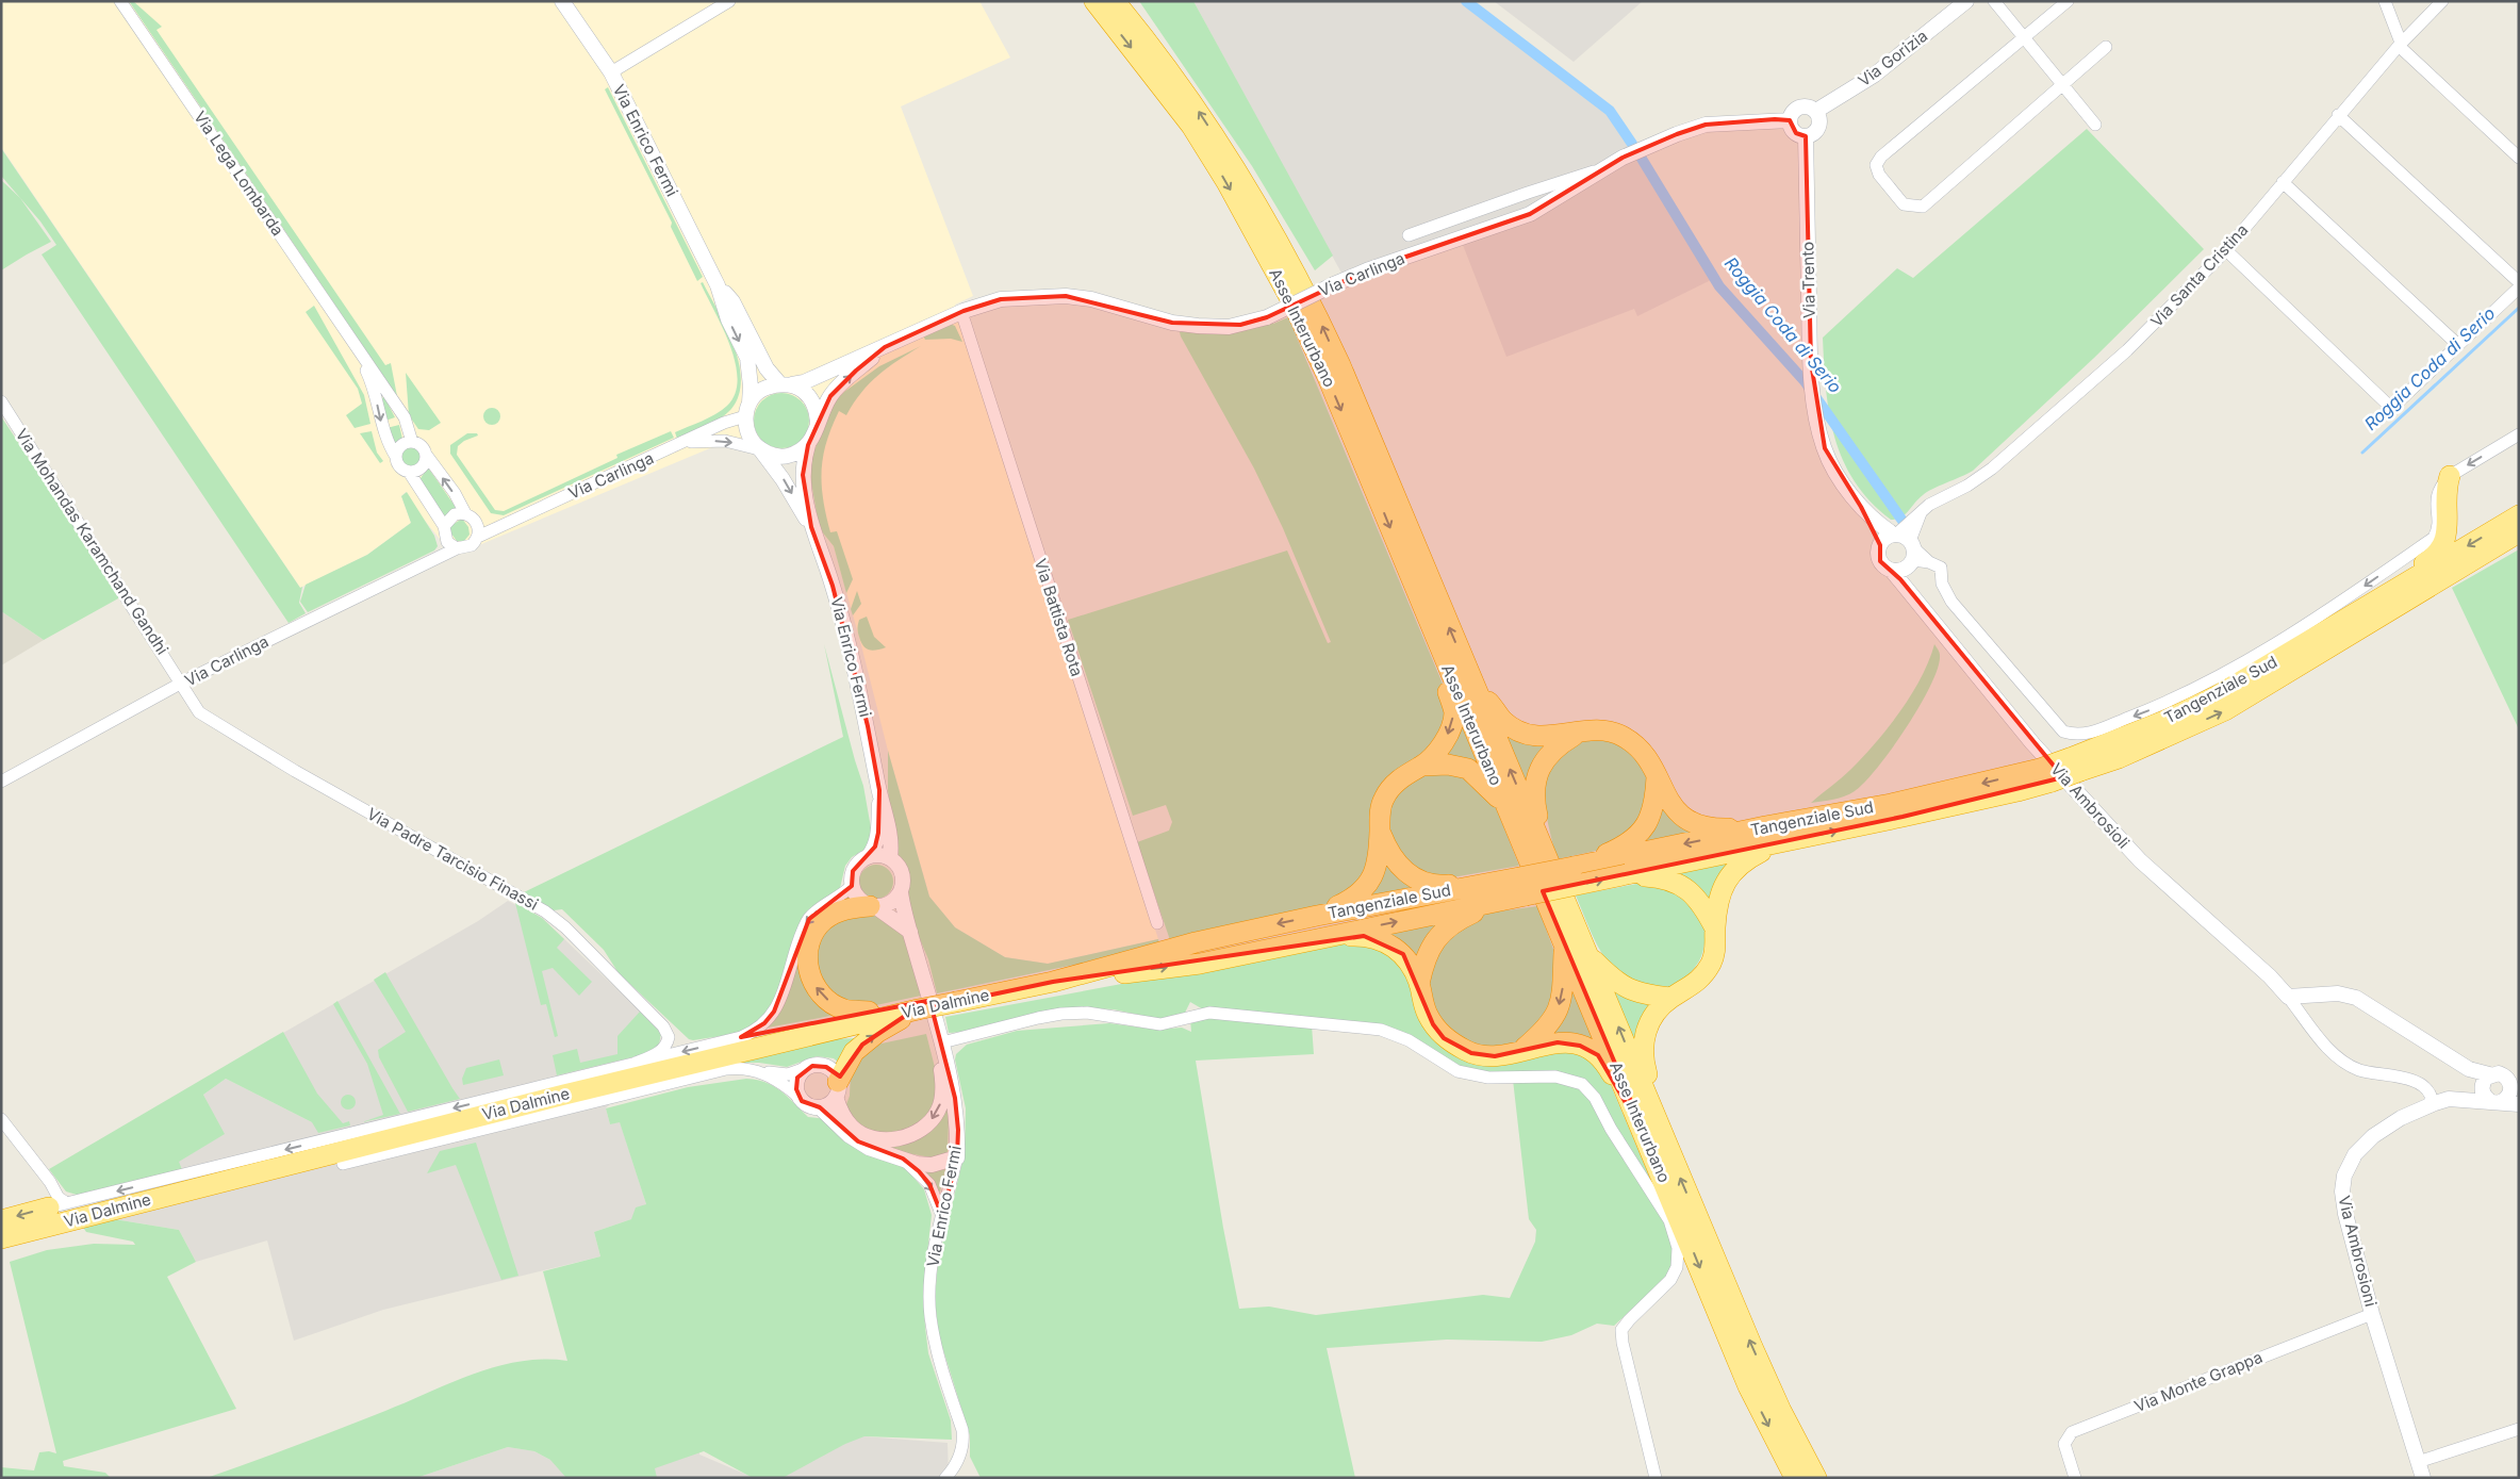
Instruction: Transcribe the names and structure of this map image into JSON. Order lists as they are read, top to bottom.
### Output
{
  "streets": {
    "highway": ["Asse Interurbano", "Tangenziale Sud", "Via Dalmine"],
    "street": [
      "Via Gorizia",
      "Via Enrico Fermi",
      "Via Lega Lombarda",
      "Via Carlinga",
      "Via Santa Cristina",
      "Via Trento",
      "Via Mohandas Karamchand Gandhi",
      "Via Battista Rota",
      "Via Ambrosioli",
      "Via Padre Tarcisio Finassi",
      "Via Ambrosioni",
      "Via Monte Grappa"
    ]
  },
  "crossings": [
    ["Via Gorizia", "Via Carlinga"],
    ["Via Gorizia", "Via Trento"],
    ["Via Enrico Fermi", "Via Carlinga"],
    ["Via Lega Lombarda", "Via Carlinga"],
    ["Via Carlinga", "Via Trento"],
    ["Via Carlinga", "Via Mohandas Karamchand Gandhi"],
    ["Via Carlinga", "Via Battista Rota"],
    ["Via Carlinga", "Via Padre Tarcisio Finassi"],
    ["Via Santa Cristina", "Via Trento"],
    ["Via Trento", "Via Ambrosioli"],
    ["Via Mohandas Karamchand Gandhi", "Via Padre Tarcisio Finassi"],
    ["Tangenziale Sud", "Via Dalmine"],
    ["Via Ambrosioni", "Via Monte Grappa"]
  ],
  "water": ["Roggia Coda di Serio"]
}
